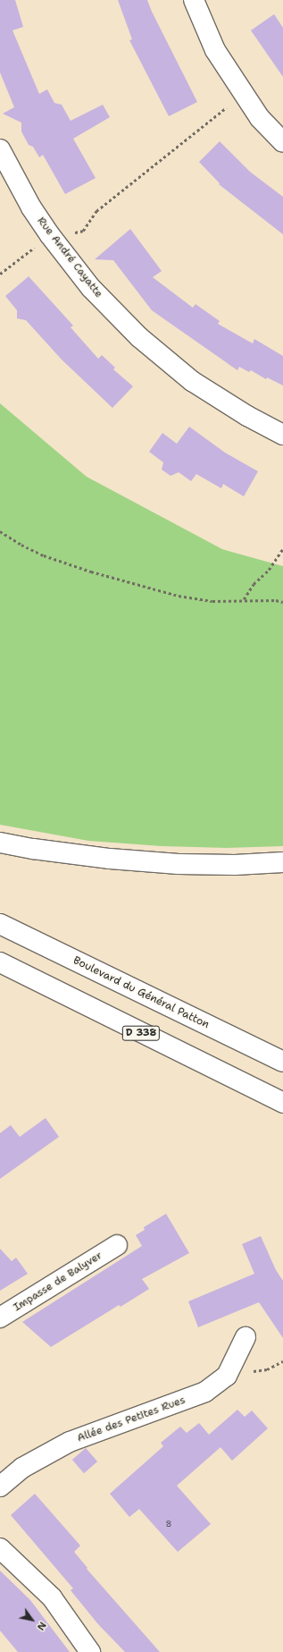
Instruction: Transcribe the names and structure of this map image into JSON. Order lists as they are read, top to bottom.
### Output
{
  "streets": {
    "main road": [
      "Rue André Cayatte",
      "Boulevard du Général Patton",
      "D 338",
      "Impasse de Balyver",
      "Allée des Petites Rues"
    ]
  },
  "house_numbers": ["8"],
  "north": "bottom right"
}
